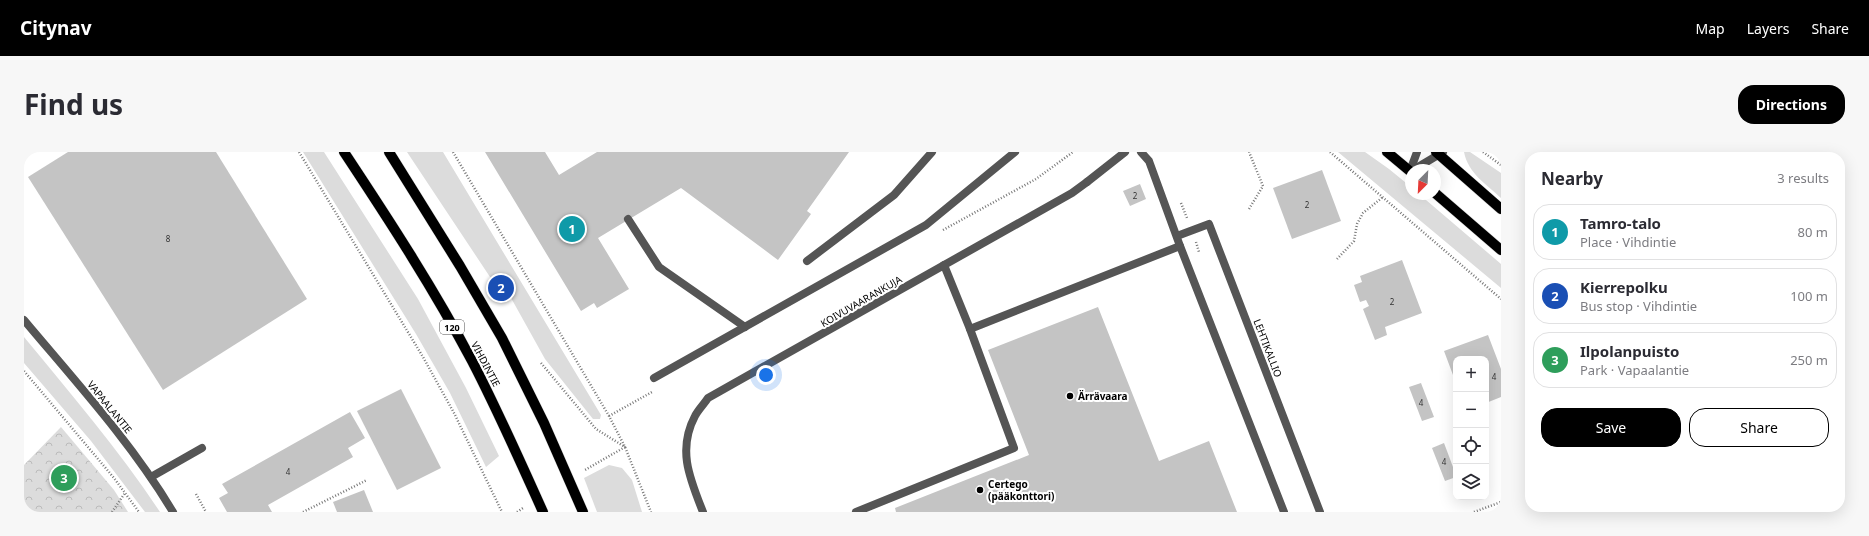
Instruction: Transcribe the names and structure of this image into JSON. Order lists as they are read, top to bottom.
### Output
{
  "streets": {
    "main road": ["120", "VIHDINTIE"],
    "street": ["KOIVUVAARANKUJA", "LEHTIKALLIO", "VAPAALANTIE"]
  },
  "places": ["Ärrävaara", "Certego (pääkonttori)"],
  "house_numbers": [
    "2",
    "2",
    "8",
    "2",
    "4",
    "4",
    "4",
    "4"
  ],
  "north": "bottom left",
  "page": {
    "header": "Citynav",
    "nav": ["Map", "Layers", "Share"],
    "title": "Find us",
    "buttons": [
      "Directions",
      ["Save", "Share"]
    ],
    "heading": ["Nearby", "3 results"],
    "list": [
      {
        "mark": "1",
        "name": "Tamro-talo",
        "note": "Place · Vihdintie",
        "value": "80 m"
      },
      {
        "mark": "2",
        "name": "Kierrepolku",
        "note": "Bus stop · Vihdintie",
        "value": "100 m"
      },
      {
        "mark": "3",
        "name": "Ilpolanpuisto",
        "note": "Park · Vapaalantie",
        "value": "250 m"
      }
    ],
    "pins": ["1", "2", "3"],
    "map_buttons": ["+", "−"]
  }
}
